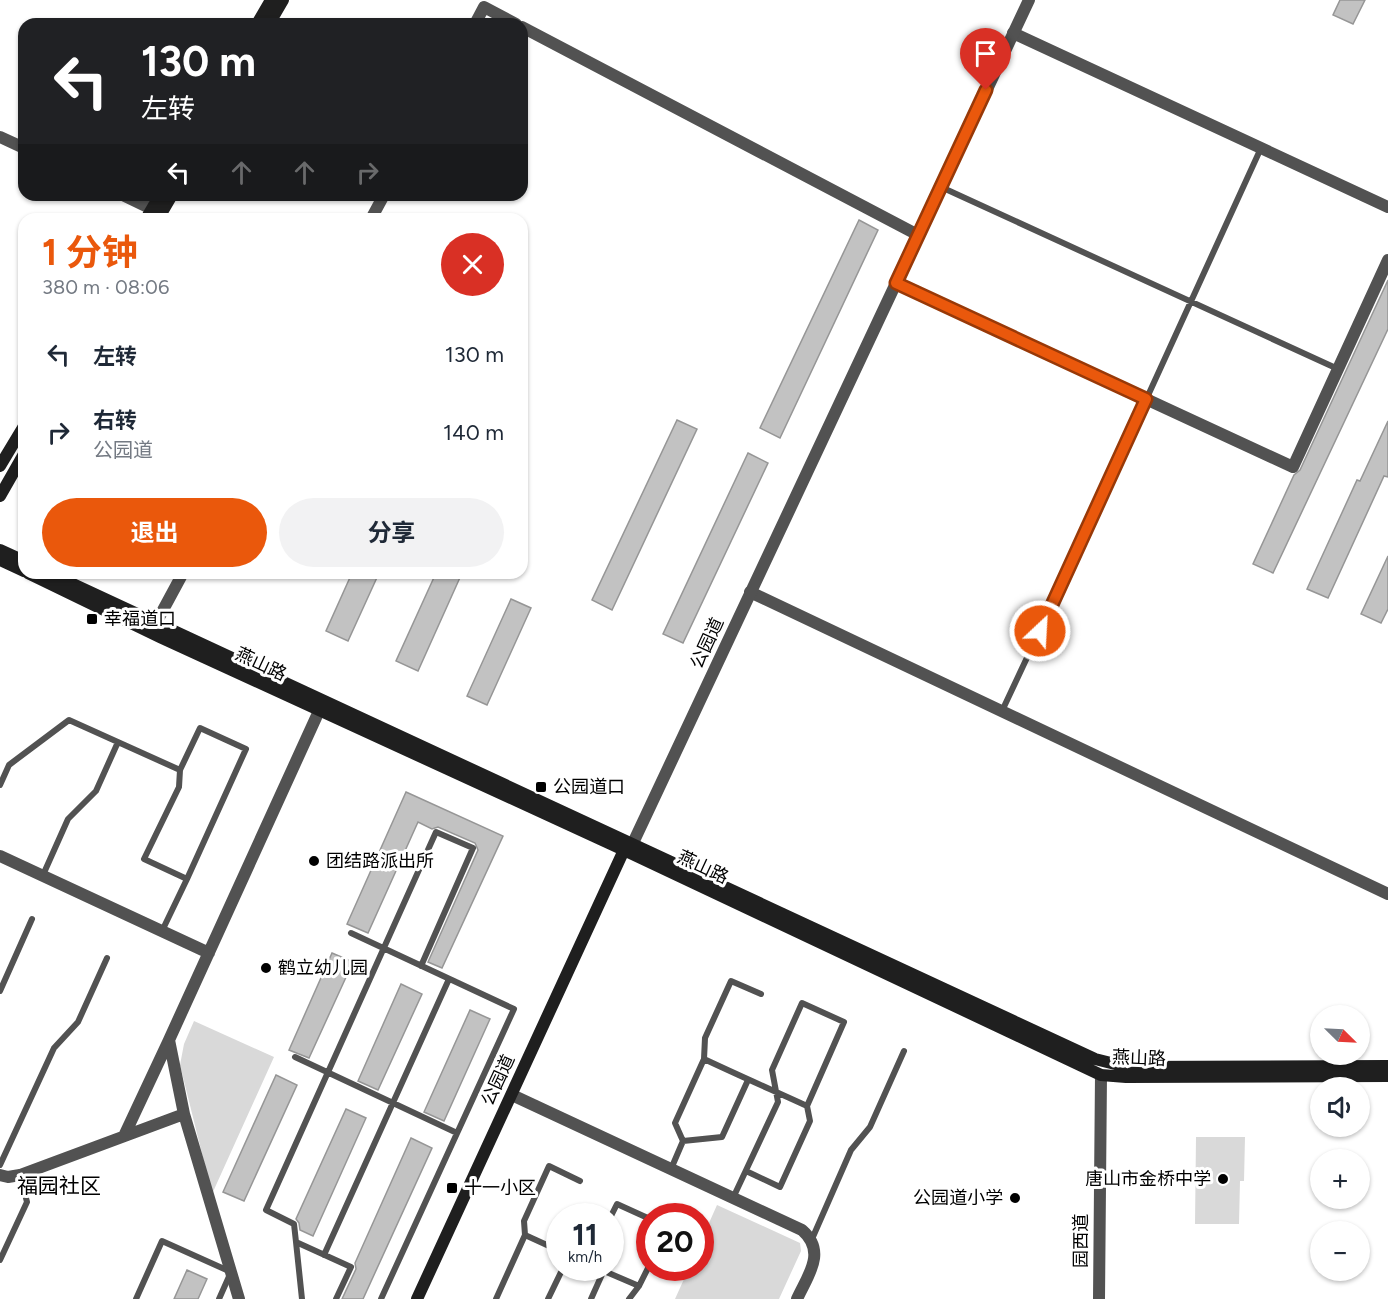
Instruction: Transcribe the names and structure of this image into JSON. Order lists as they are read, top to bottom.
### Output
{
  "streets": {
    "main road": ["公园道", "燕山路"],
    "street": ["园西道"]
  },
  "crossings": [
    ["公园道", "燕山路"],
    ["燕山路", "园西道"]
  ],
  "districts": ["福园社区"],
  "places": {
    "transit": ["幸福道口", "公园道口", "十一小区"],
    "other": [
      "团结路派出所",
      "鹤立幼儿园",
      "唐山市金桥中学",
      "公园道小学"
    ]
  },
  "north": "bottom right",
  "page": {
    "turn": ["130 m", "左转"],
    "heading": ["1 分钟", "380 m · 08:06"],
    "list": [
      {
        "name": "左转",
        "value": "130 m"
      },
      {
        "name": "右转",
        "note": "公园道",
        "value": "140 m"
      }
    ],
    "buttons": ["退出", "分享"],
    "map_buttons": ["+", "−"],
    "speed": "11 km/h",
    "limit": "20"
  }
}
